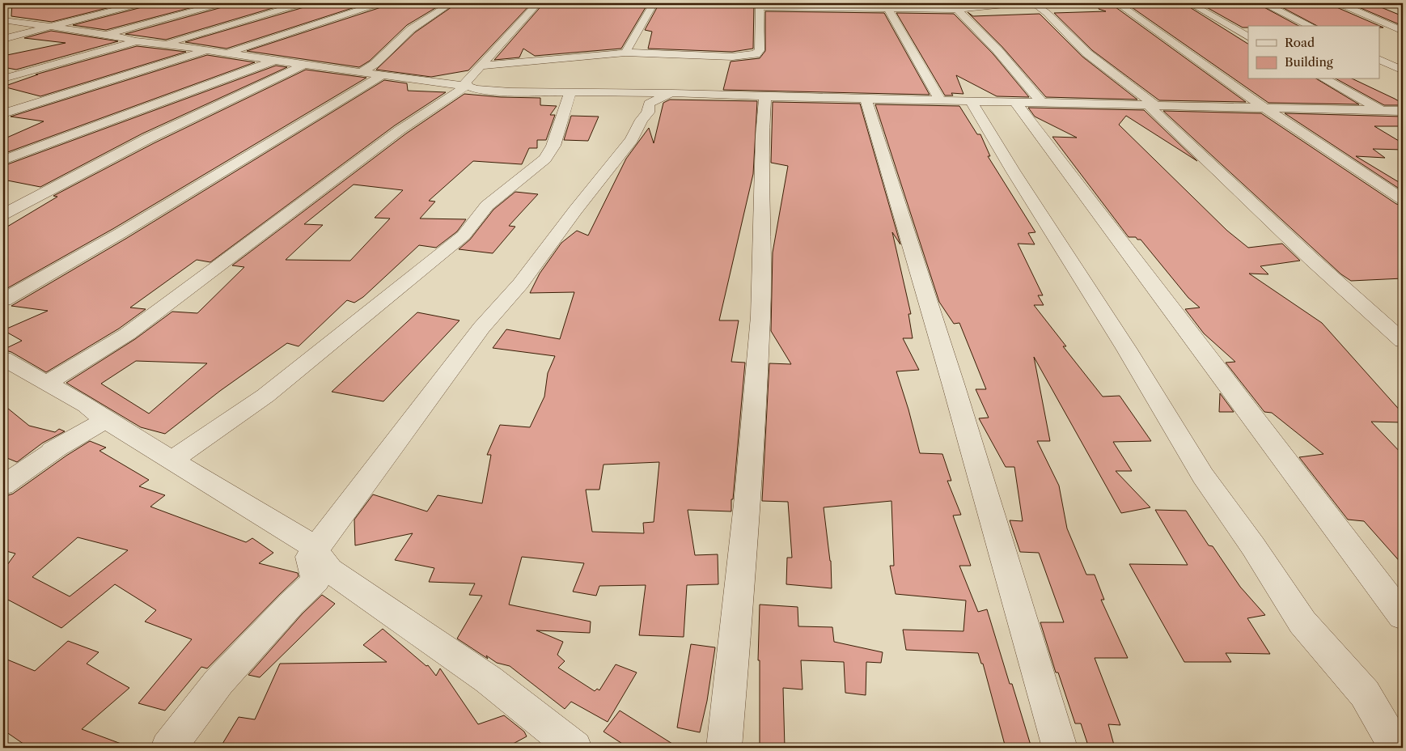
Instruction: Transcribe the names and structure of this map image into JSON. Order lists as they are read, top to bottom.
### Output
{
  "legend": ["Road", "Building"]
}
